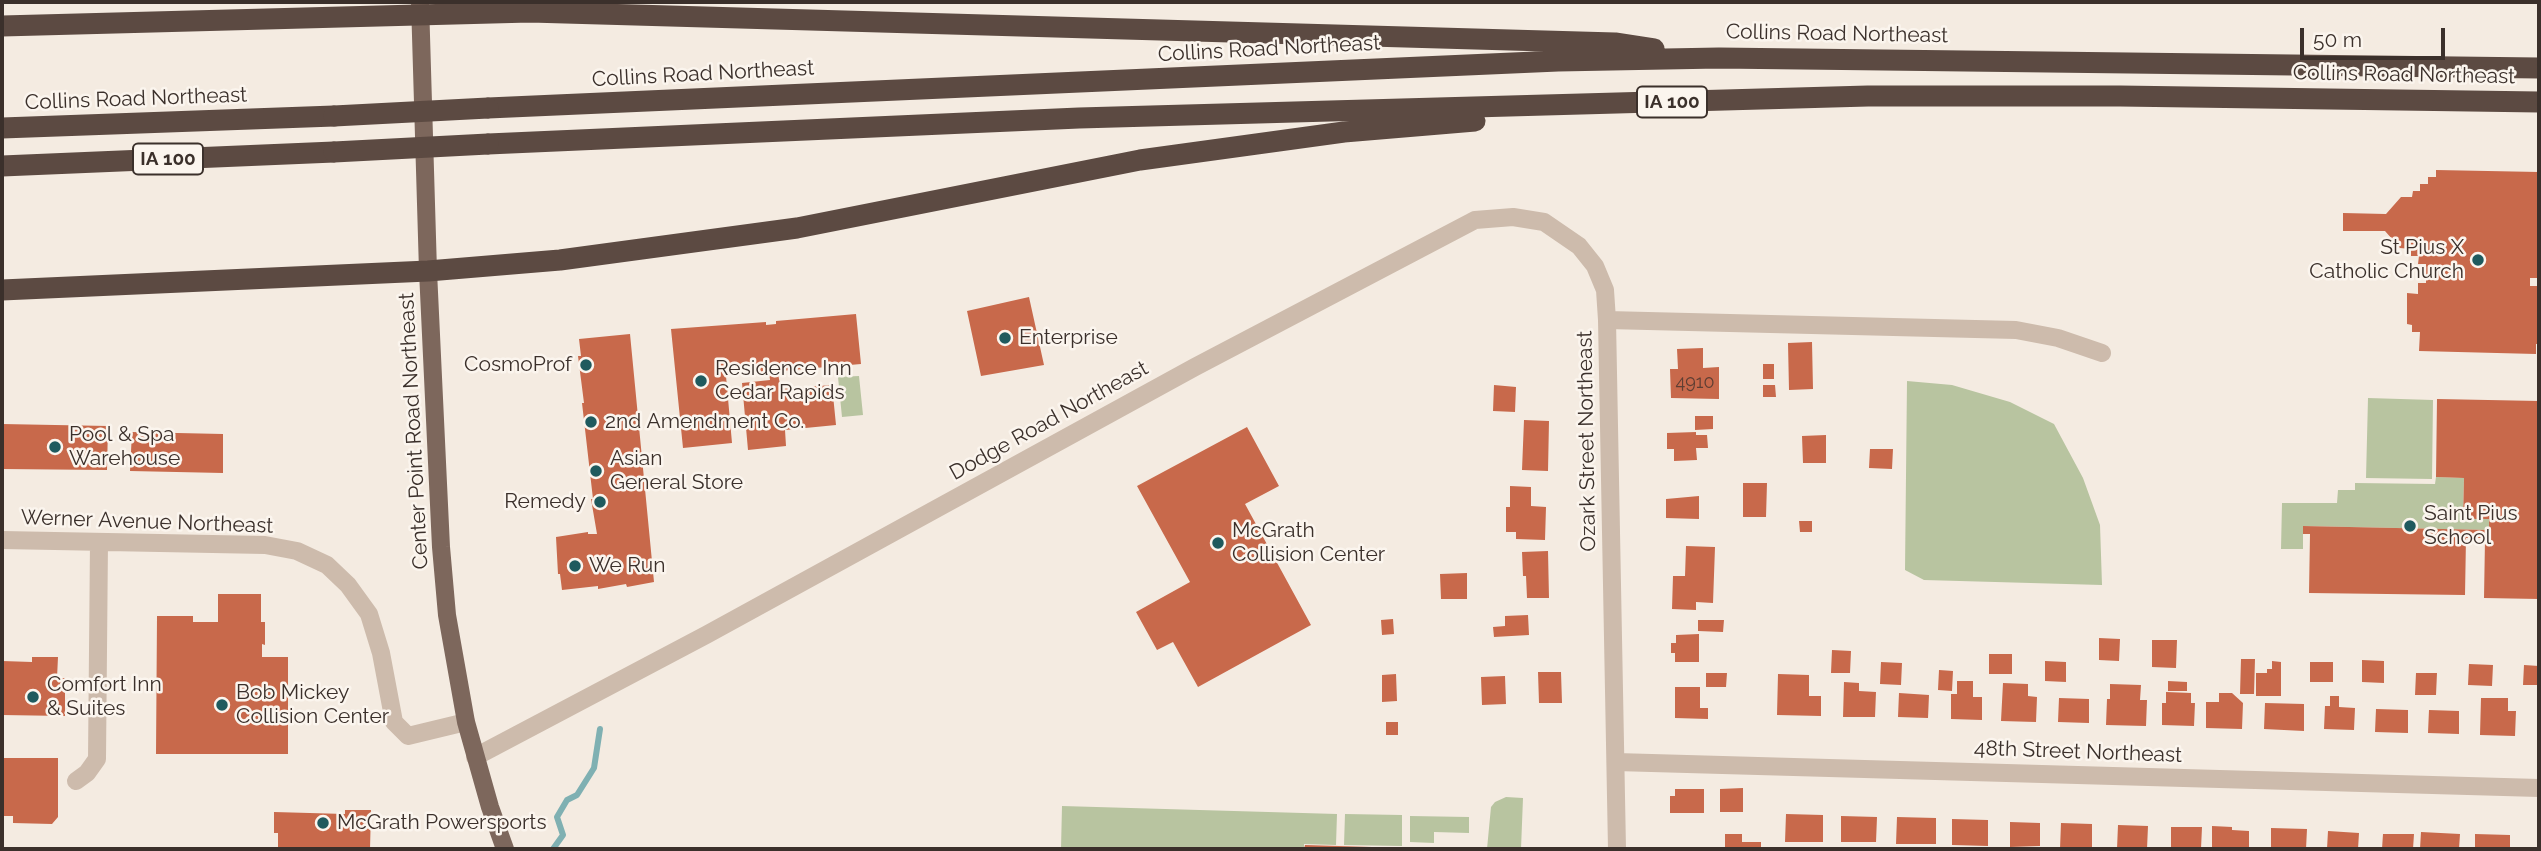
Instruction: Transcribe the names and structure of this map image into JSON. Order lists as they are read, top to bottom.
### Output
{
  "streets": {
    "highway": ["Collins Road Northeast", "IA 100"],
    "main road": ["Center Point Road Northeast"],
    "street": [
      "Dodge Road Northeast",
      "Ozark Street Northeast",
      "Werner Avenue Northeast",
      "48th Street Northeast"
    ]
  },
  "crossings": [
    ["Dodge Road Northeast", "Center Point Road Northeast"],
    ["Dodge Road Northeast", "Ozark Street Northeast"],
    ["Center Point Road Northeast", "Werner Avenue Northeast"],
    ["Ozark Street Northeast", "48th Street Northeast"]
  ],
  "places": [
    "St Pius X Catholic Church",
    "Enterprise",
    "CosmoProf",
    "Residence Inn Cedar Rapids",
    "2nd Amendment Co.",
    "Pool & Spa Warehouse",
    "Asian General Store",
    "Remedy",
    "Saint Pius School",
    "McGrath Collision Center",
    "We Run",
    "Comfort Inn & Suites",
    "Bob Mickey Collision Center",
    "McGrath Powersports"
  ],
  "house_numbers": ["4910"],
  "scale_bar": "50 m"
}
